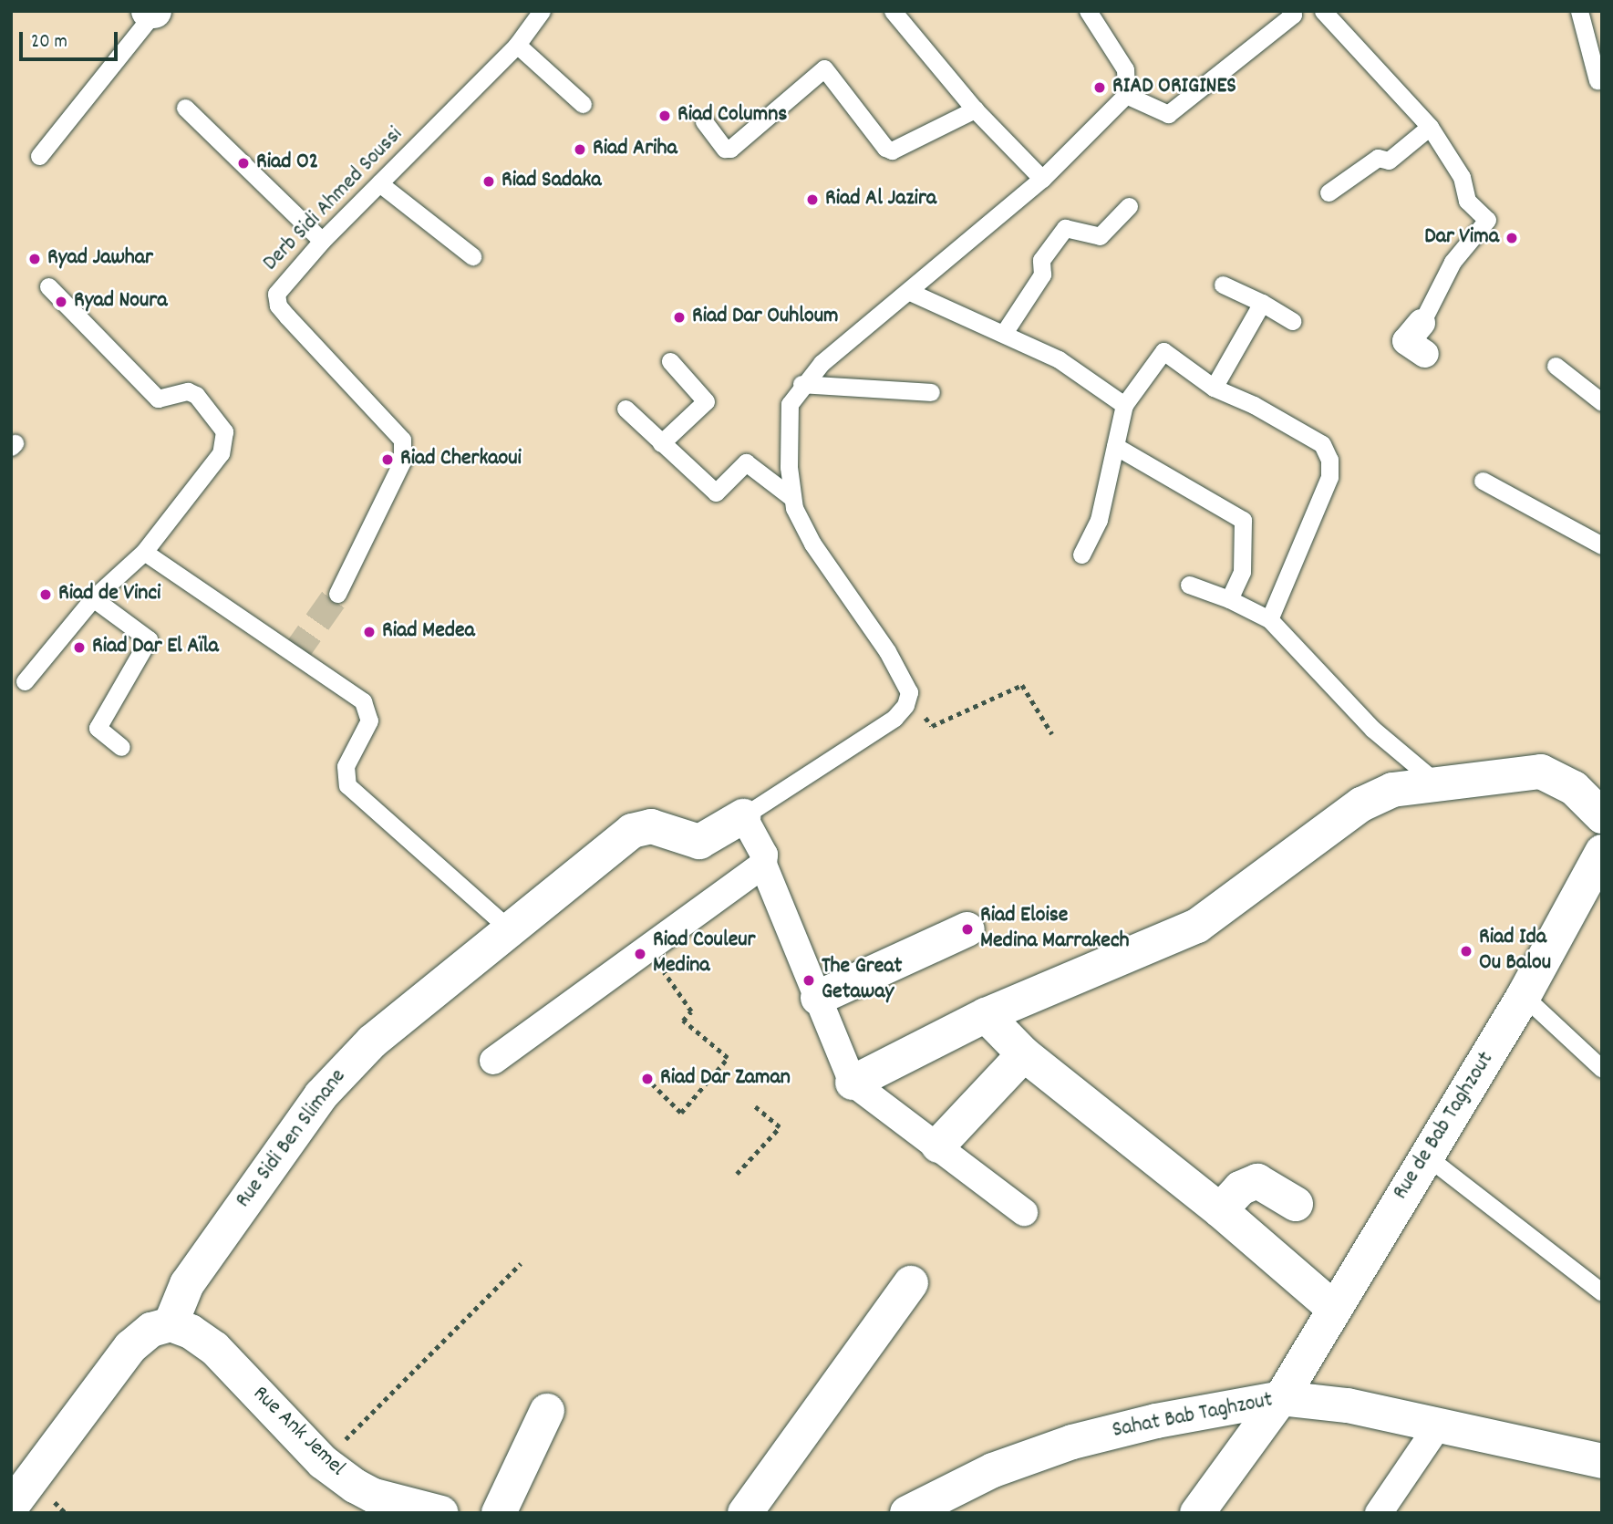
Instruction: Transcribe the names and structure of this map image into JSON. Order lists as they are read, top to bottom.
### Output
{
  "streets": {
    "street": [
      "Rue de Bab Taghzout",
      "Rue Sidi Ben Slimane",
      "Sahat Bab Taghzout",
      "Rue Ank Jemel"
    ],
    "lane": ["Derb Sidi Ahmed Soussi"]
  },
  "crossings": [
    ["Rue de Bab Taghzout", "Sahat Bab Taghzout"],
    ["Rue Sidi Ben Slimane", "Rue Ank Jemel"]
  ],
  "places": [
    "RIAD ORIGINES",
    "Riad Columns",
    "Riad Ariha",
    "Riad O2",
    "Riad Sadaka",
    "Riad Al Jazira",
    "Dar Vima",
    "Ryad Jawhar",
    "Ryad Noura",
    "Riad Dar Ouhloum",
    "Riad Cherkaoui",
    "Riad de Vinci",
    "Riad Medea",
    "Riad Dar El Aïla",
    "Riad Eloise Medina Marrakech",
    "Riad Ida Ou Balou",
    "Riad Couleur Medina",
    "The Great Getaway",
    "Riad Dar Zaman"
  ],
  "scale_bar": "20 m"
}
